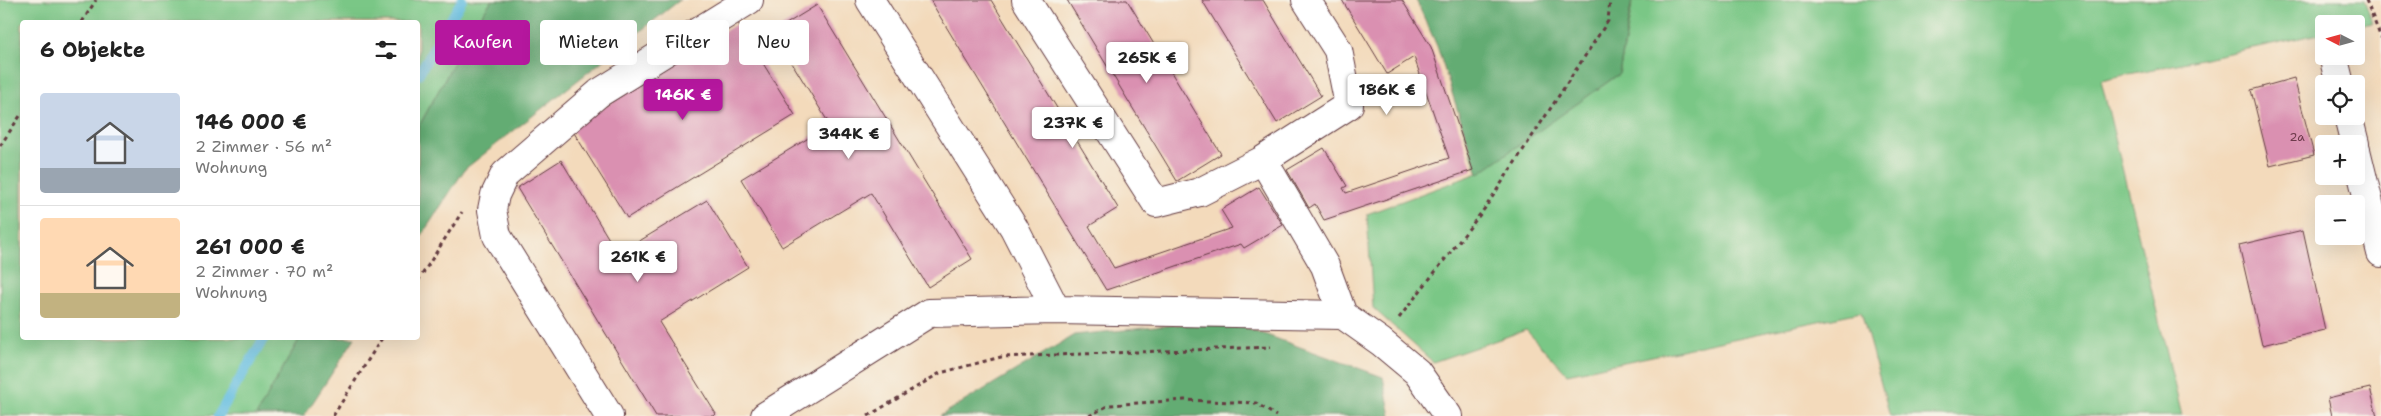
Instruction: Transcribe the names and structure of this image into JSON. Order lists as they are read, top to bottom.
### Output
{
  "house_numbers": ["2a"],
  "north": "left",
  "page": {
    "map_buttons": ["+", "−"],
    "chip": [
      "Kaufen",
      "Mieten",
      "Filter",
      "Neu"
    ],
    "heading": "6 Objekte",
    "price": [
      "265K €",
      "186K €",
      "146K €",
      "237K €",
      "344K €",
      "261K €"
    ],
    "list": [
      {
        "name": "146 000 €",
        "note": "2 Zimmer · 56 m² · Wohnung"
      },
      {
        "name": "261 000 €",
        "note": "2 Zimmer · 70 m² · Wohnung"
      }
    ]
  }
}
